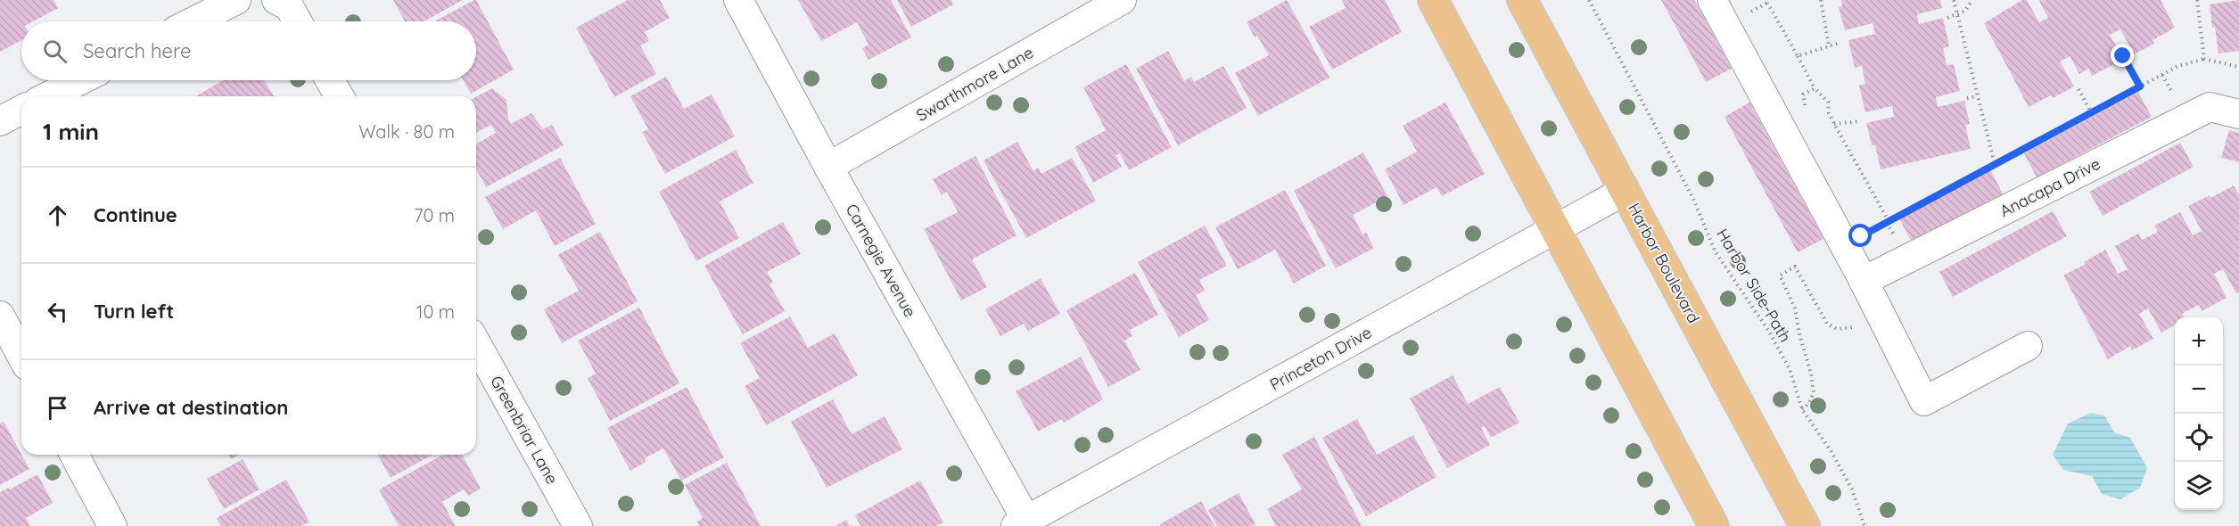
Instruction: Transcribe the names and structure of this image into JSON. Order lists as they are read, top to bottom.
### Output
{
  "streets": {
    "main road": ["Harbor Boulevard"],
    "street": [
      "Swarthmore Lane",
      "Anacapa Drive",
      "Carnegie Avenue",
      "Princeton Drive",
      "Greenbriar Lane"
    ],
    "path": ["Harbor Side-Path"]
  },
  "crossings": [
    ["Swarthmore Lane", "Carnegie Avenue"],
    ["Carnegie Avenue", "Princeton Drive"],
    ["Harbor Boulevard", "Princeton Drive"]
  ],
  "page": {
    "search": "Search here",
    "heading": ["1 min", "Walk · 80 m"],
    "list": [
      ["Continue", "70 m"],
      ["Turn left", "10 m"],
      "Arrive at destination"
    ],
    "map_buttons": ["+", "−"]
  }
}
